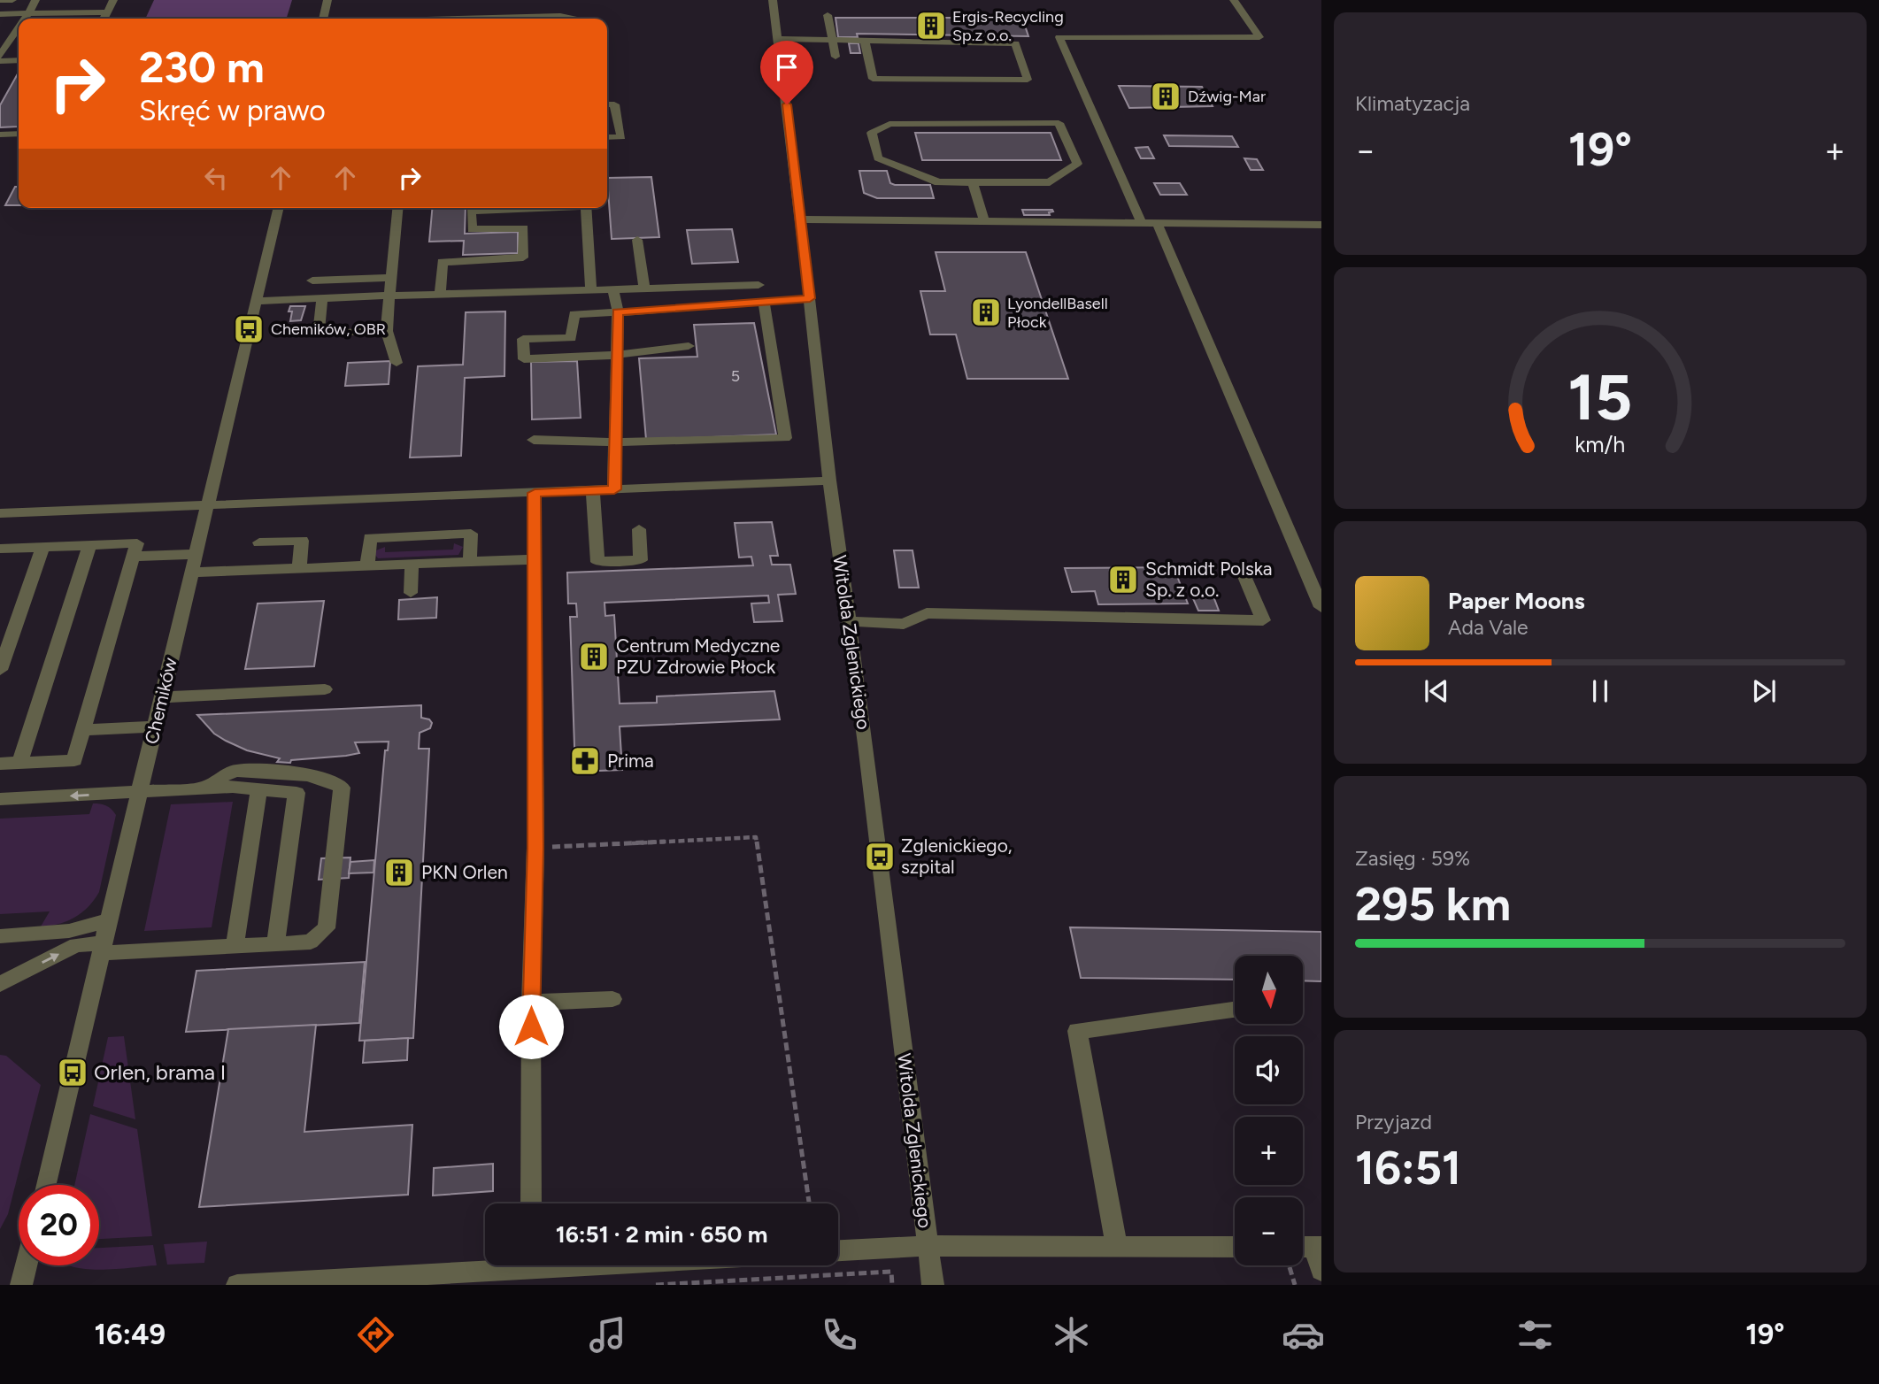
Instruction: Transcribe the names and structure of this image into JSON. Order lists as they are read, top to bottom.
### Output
{
  "streets": {
    "street": ["Witolda Zglenickiego", "Chemików"]
  },
  "places": {
    "building": [
      "Ergis-Recycling Sp.z o.o.",
      "Dźwig-Mar",
      "LyondellBasell Płock",
      "Schmidt Polska Sp. z o.o.",
      "Centrum Medyczne PZU Zdrowie Płock",
      "PKN Orlen"
    ],
    "bus stop": ["Chemików, OBR", "Zglenickiego, szpital", "Orlen, brama I"],
    "pharmacy": ["Prima"]
  },
  "house_numbers": ["5"],
  "north": "bottom",
  "page": {
    "tile": [
      "Klimatyzacja",
      ["Zasięg · 59%", "295 km"],
      ["Przyjazd", "16:51"]
    ],
    "turn": ["230 m", "Skręć w prawo"],
    "heat": ["−", "19°", "+"],
    "song": ["Paper Moons", "Ada Vale"],
    "map_buttons": ["+", "−"],
    "limit": "20",
    "trip": "16:51 · 2 min · 650 m",
    "tabs": ["16:49", "19°"],
    "gauge": ["15", "km/h"]
  }
}
